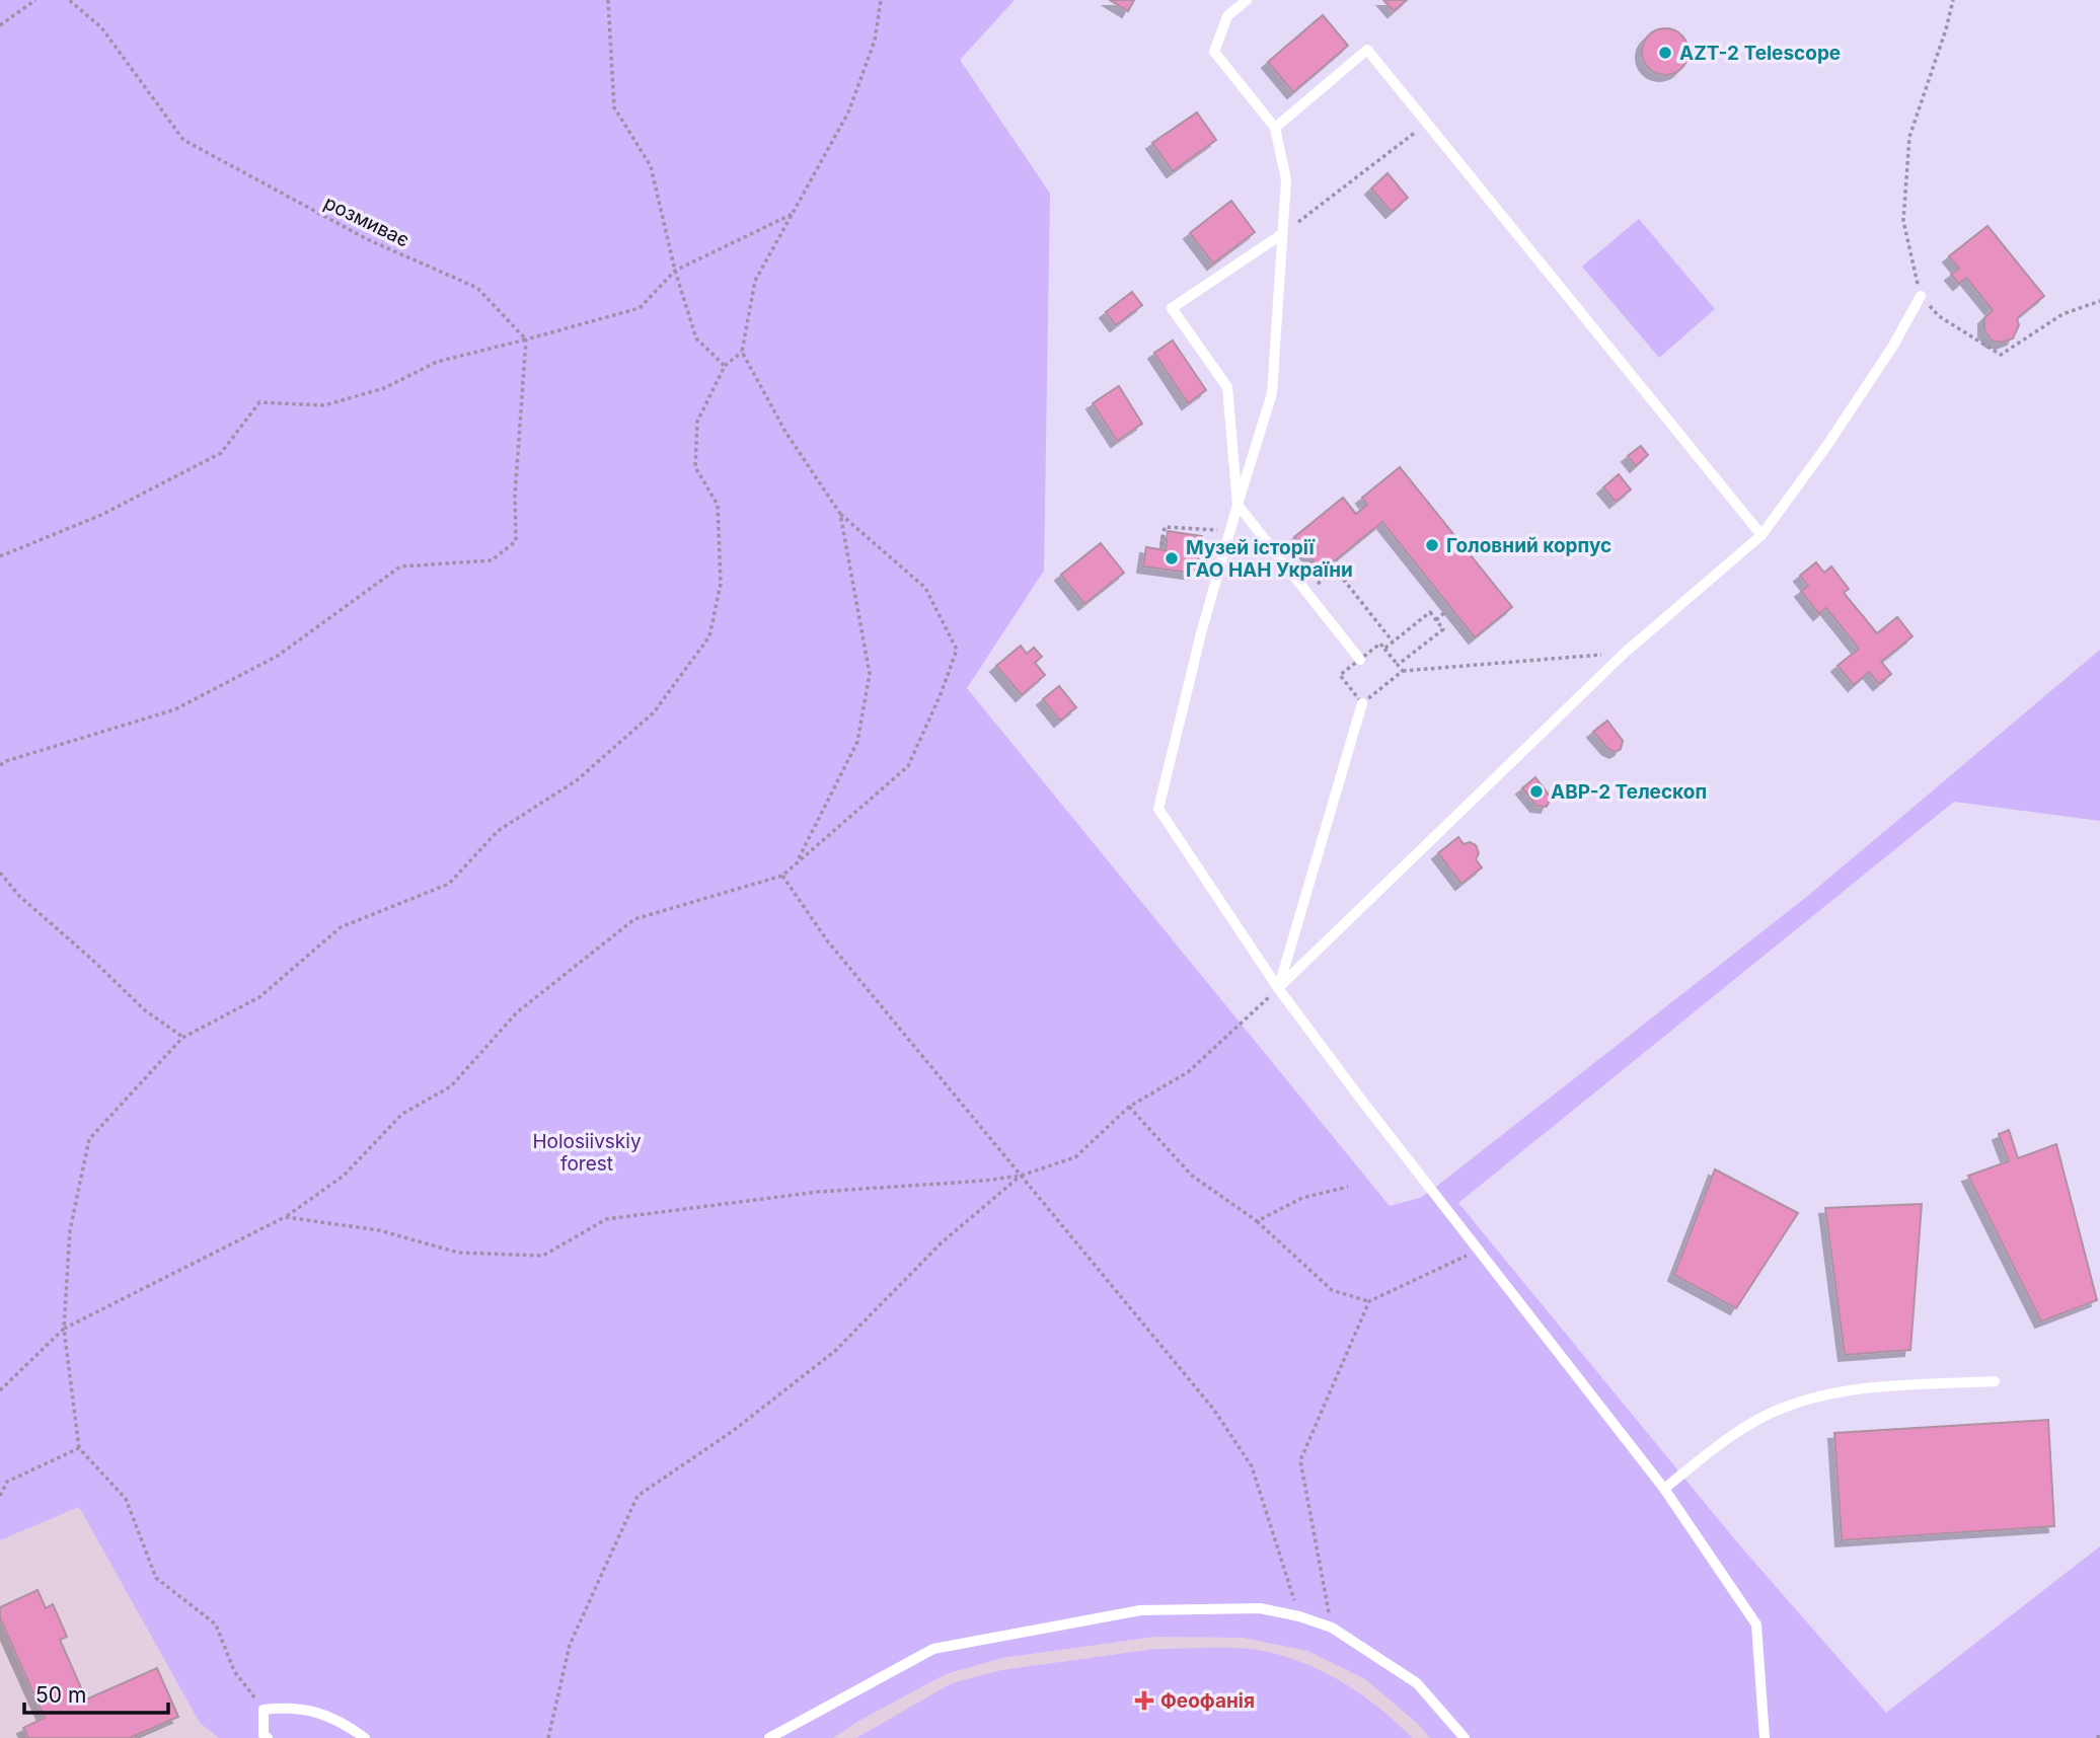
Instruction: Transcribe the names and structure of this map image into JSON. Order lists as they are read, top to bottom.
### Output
{
  "streets": {
    "path": ["розмиває"]
  },
  "parks": ["Holosiivskiy forest"],
  "places": {
    "other": [
      "AZT-2 Telescope",
      "Головний корпус",
      "Музей історії ГАО НАН України",
      "АВР-2 Телескоп"
    ],
    "health": ["Феофанія"]
  },
  "scale_bar": "50 m"
}
